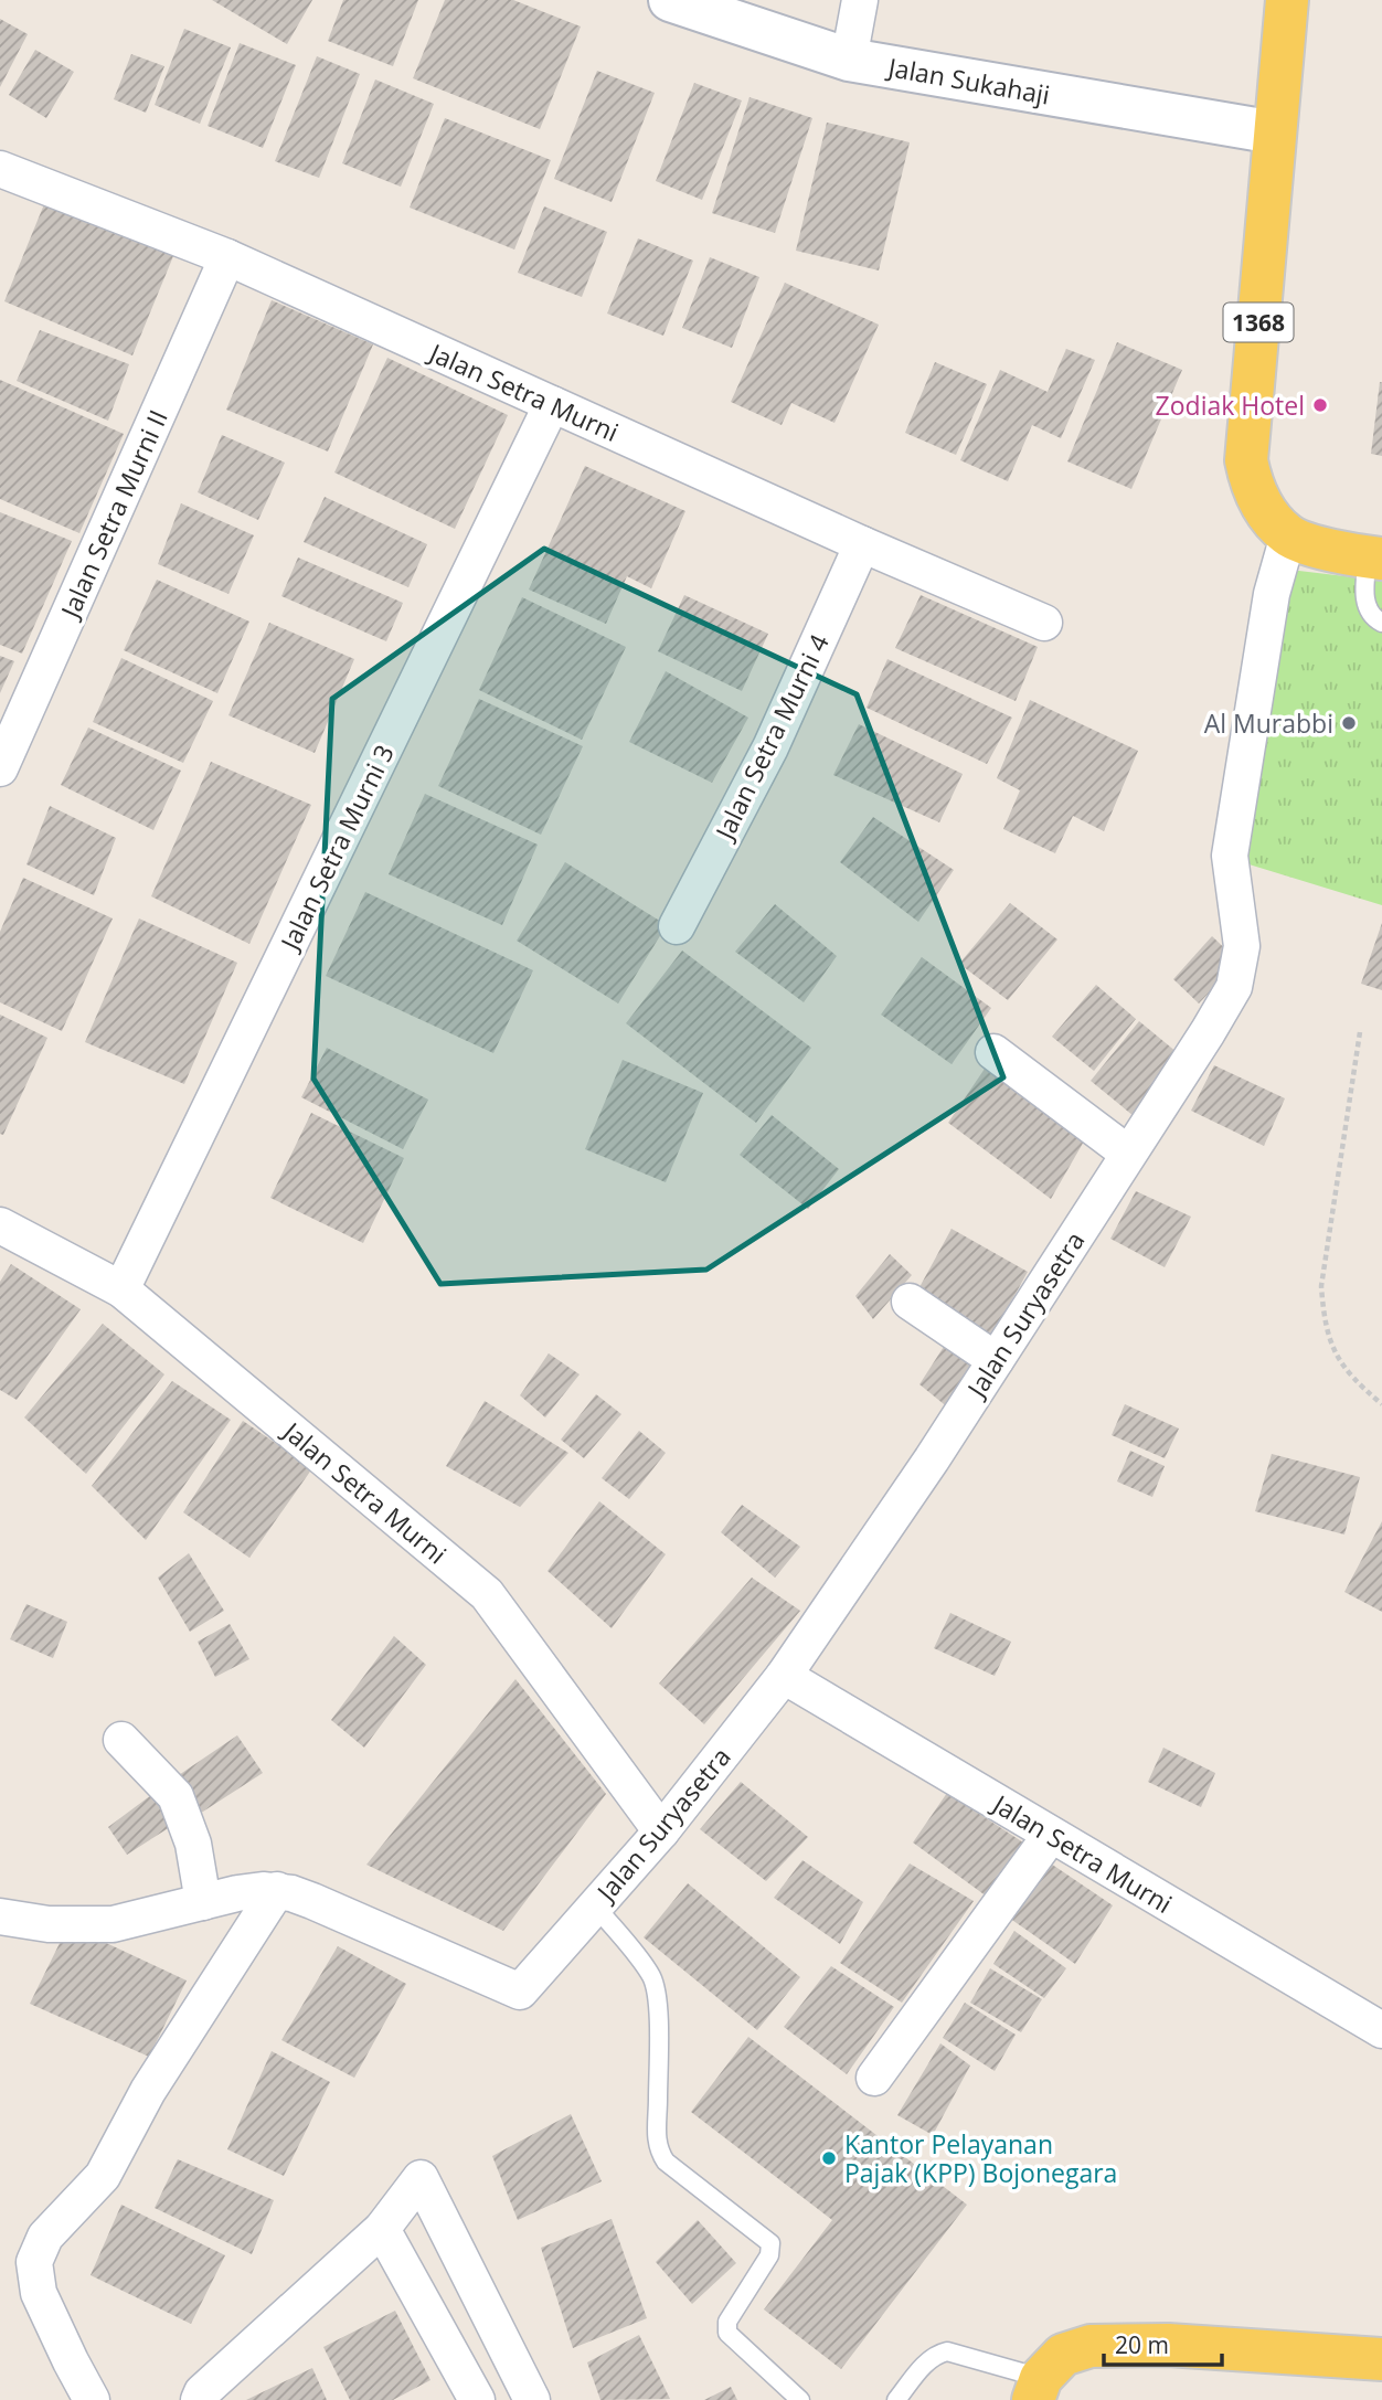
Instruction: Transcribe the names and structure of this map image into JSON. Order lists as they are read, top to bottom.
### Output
{
  "streets": {
    "main road": ["1368"],
    "street": [
      "Jalan Sukahaji",
      "Jalan Setra Murni",
      "Jalan Setra Murni II",
      "Jalan Setra Murni 4",
      "Jalan Setra Murni 3",
      "Jalan Suryasetra"
    ]
  },
  "crossings": [
    ["Jalan Sukahaji", "1368"],
    ["1368", "Jalan Suryasetra"],
    ["Jalan Setra Murni", "Jalan Setra Murni II"],
    ["Jalan Setra Murni", "Jalan Setra Murni 4"],
    ["Jalan Setra Murni", "Jalan Setra Murni 3"],
    ["Jalan Setra Murni", "Jalan Suryasetra"]
  ],
  "places": ["Zodiak Hotel", "Al Murabbi", "Kantor Pelayanan Pajak (KPP) Bojonegara"],
  "scale_bar": "20 m"
}
